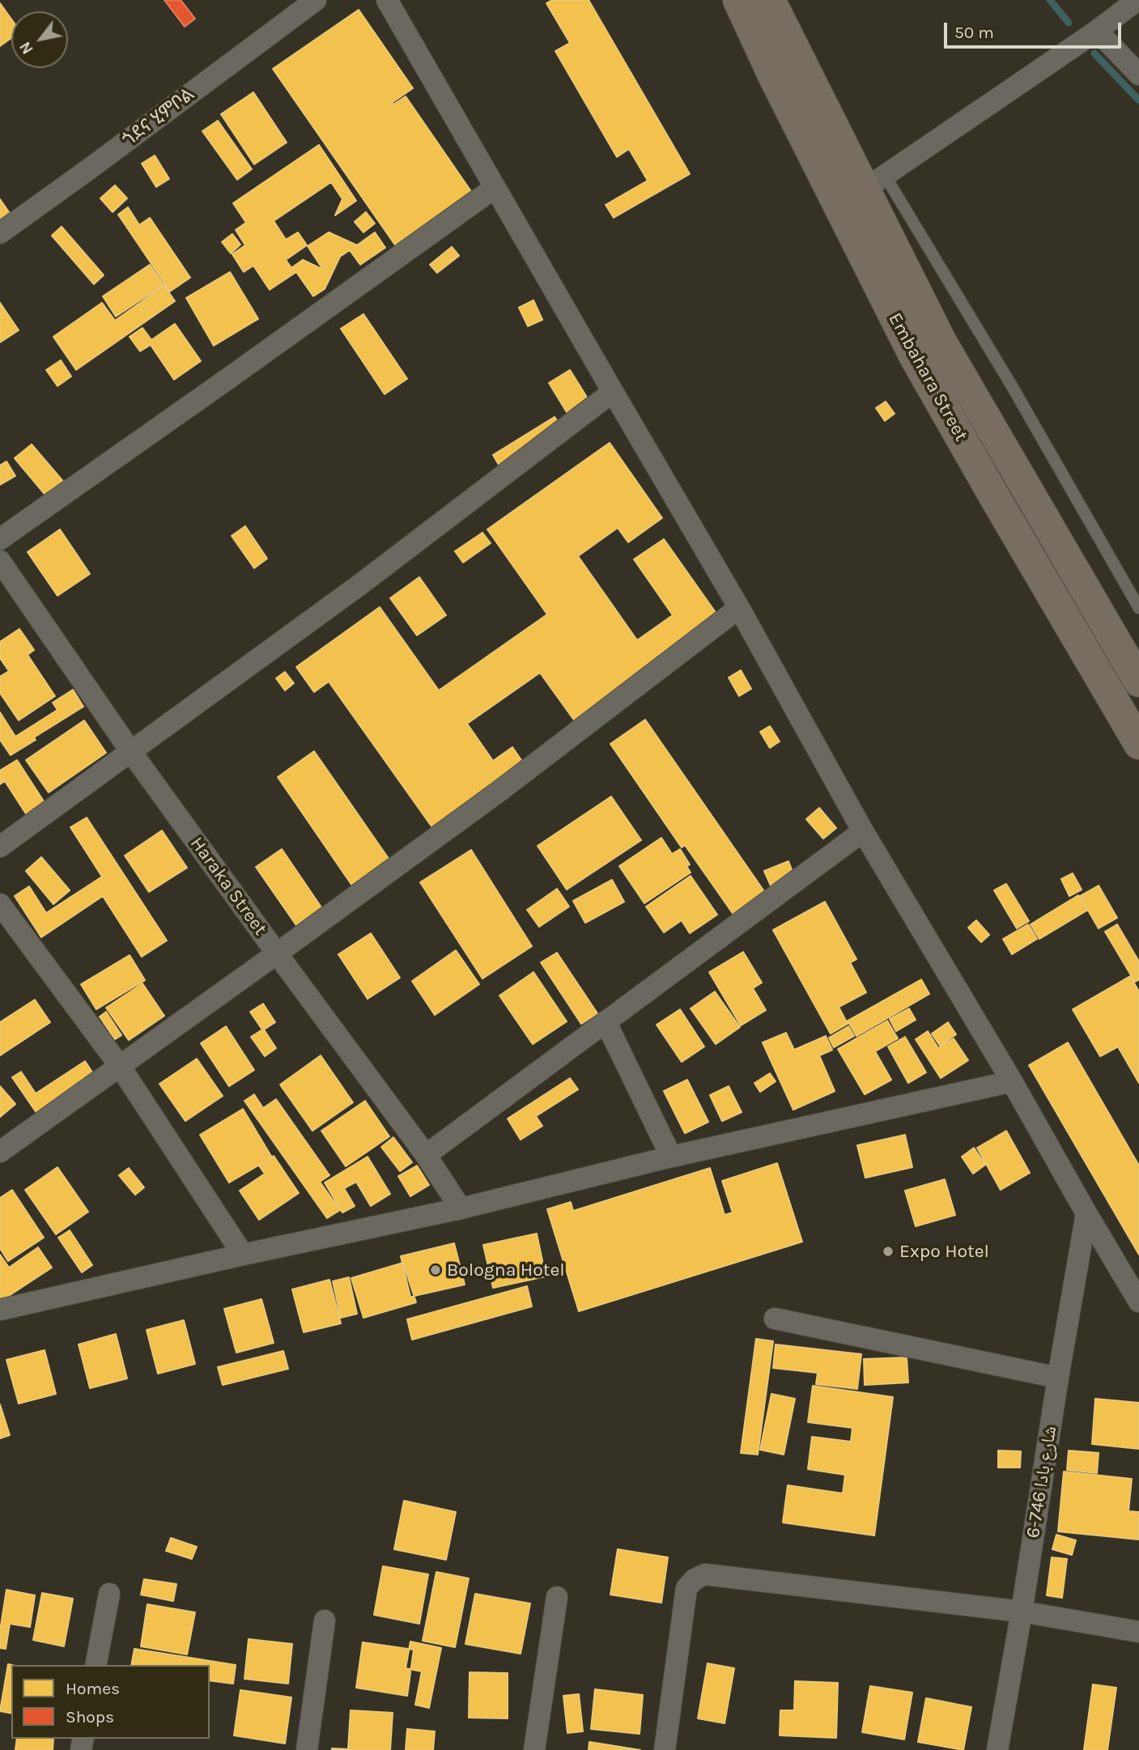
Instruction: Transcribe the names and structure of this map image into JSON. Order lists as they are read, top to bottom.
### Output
{
  "streets": {
    "main road": ["Embahara Street"],
    "street": ["ጎደና ሂምቦል", "Haraka Street", "شارع بادا 746-6"]
  },
  "places": ["Expo Hotel", "Bologna Hotel"],
  "legend": ["Homes", "Shops"],
  "scale_bar": "50 m",
  "north": "bottom left"
}
